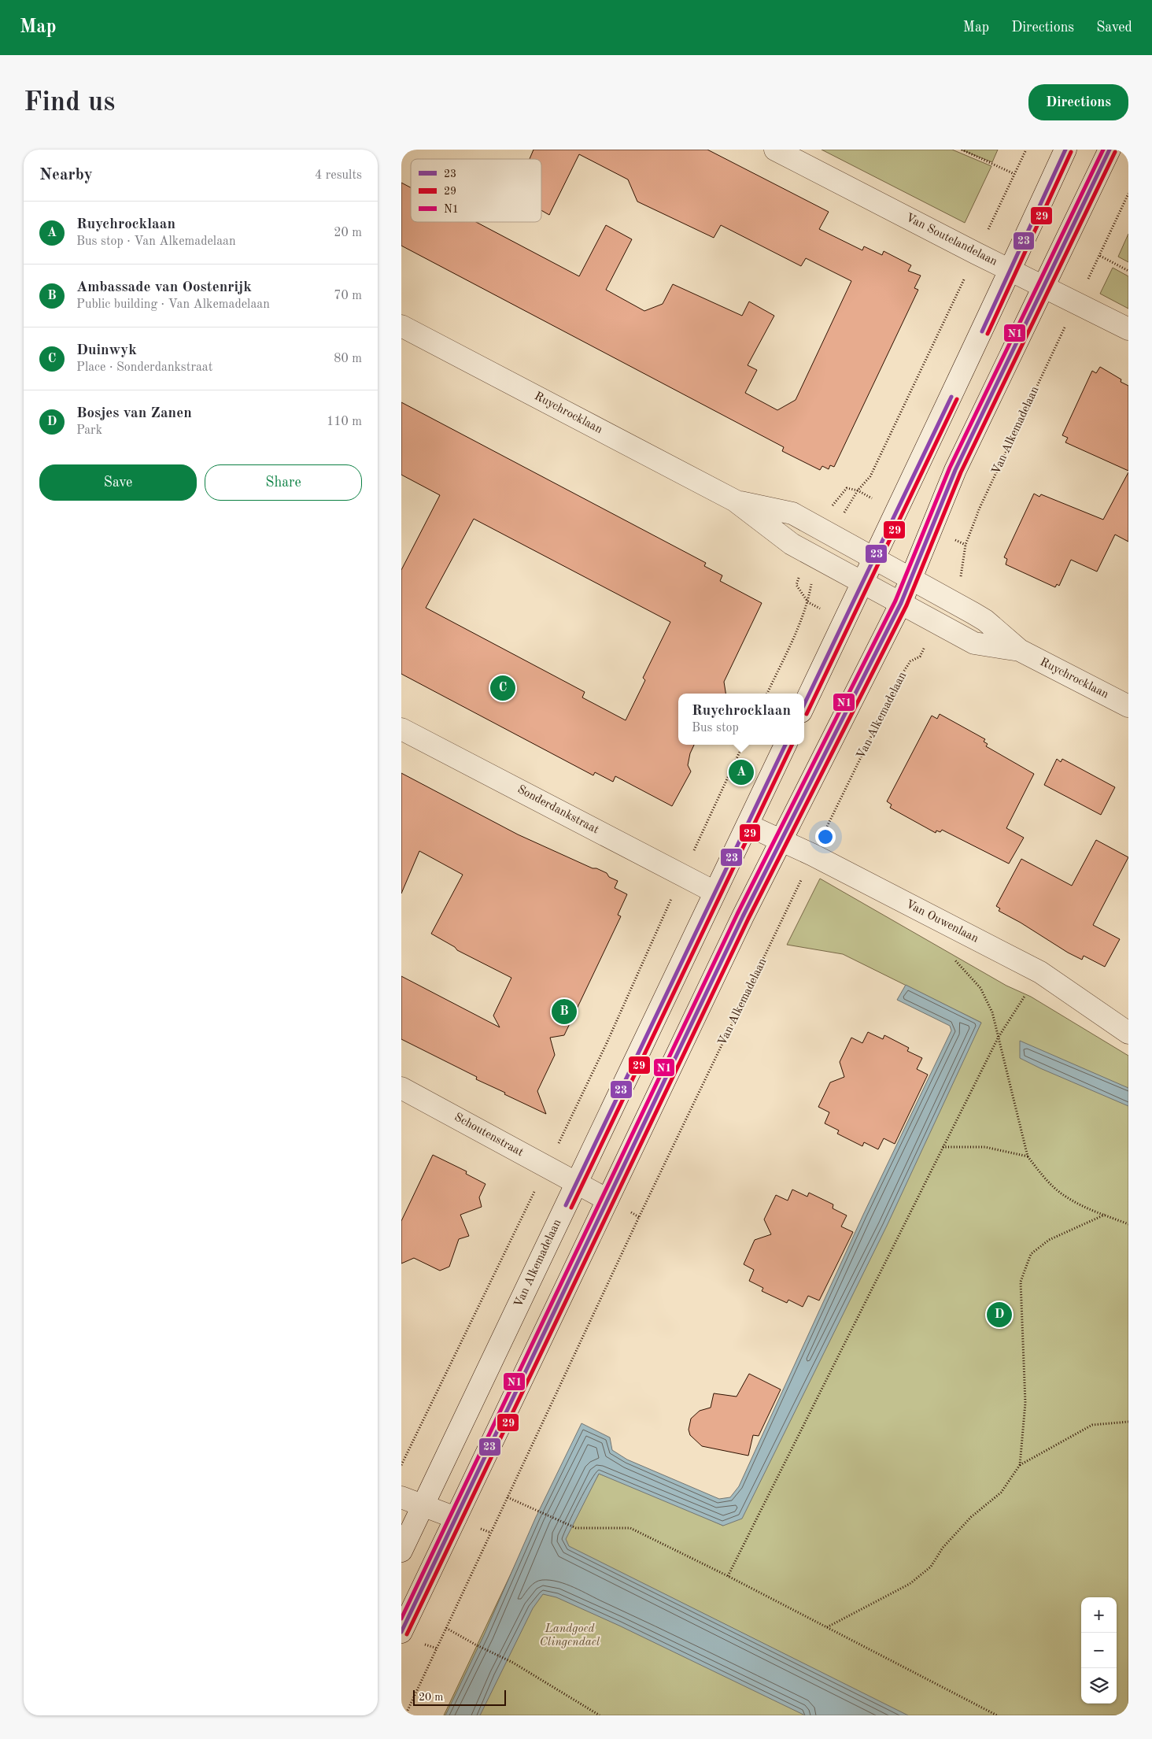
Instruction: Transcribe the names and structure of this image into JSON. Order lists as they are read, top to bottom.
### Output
{
  "streets": {
    "main road": [
      "Van Soutelandelaan",
      "Ruychrocklaan",
      "Van Alkemadelaan",
      "Sonderdankstraat",
      "Van Ouwenlaan",
      "Schoutenstraat"
    ]
  },
  "crossings": [
    ["Van Soutelandelaan", "Van Alkemadelaan"],
    ["Ruychrocklaan", "Van Alkemadelaan"],
    ["Van Alkemadelaan", "Sonderdankstraat"],
    ["Van Alkemadelaan", "Van Ouwenlaan"],
    ["Van Alkemadelaan", "Schoutenstraat"]
  ],
  "parks": ["Landgoed Clingendael"],
  "lines": ["transit line 23", "transit line N1", "transit line 29"],
  "legend": ["23", "29", "N1"],
  "scale_bar": "20 m",
  "page": {
    "header": "Map",
    "nav": ["Map", "Directions", "Saved"],
    "buttons": [
      "Directions",
      ["Save", "Share"]
    ],
    "title": "Find us",
    "heading": ["Nearby", "4 results"],
    "list": [
      {
        "mark": "A",
        "name": "Ruychrocklaan",
        "note": "Bus stop · Van Alkemadelaan",
        "value": "20 m"
      },
      {
        "mark": "B",
        "name": "Ambassade van Oostenrijk",
        "note": "Public building · Van Alkemadelaan",
        "value": "70 m"
      },
      {
        "mark": "C",
        "name": "Duinwyk",
        "note": "Place · Sonderdankstraat",
        "value": "80 m"
      },
      {
        "mark": "D",
        "name": "Bosjes van Zanen",
        "note": "Park",
        "value": "110 m"
      }
    ],
    "pins": [
      "C",
      "A",
      "B",
      "D"
    ],
    "popup": ["Ruychrocklaan", "Bus stop"],
    "map_buttons": ["+", "−"],
    "scale": "20 m"
  }
}
